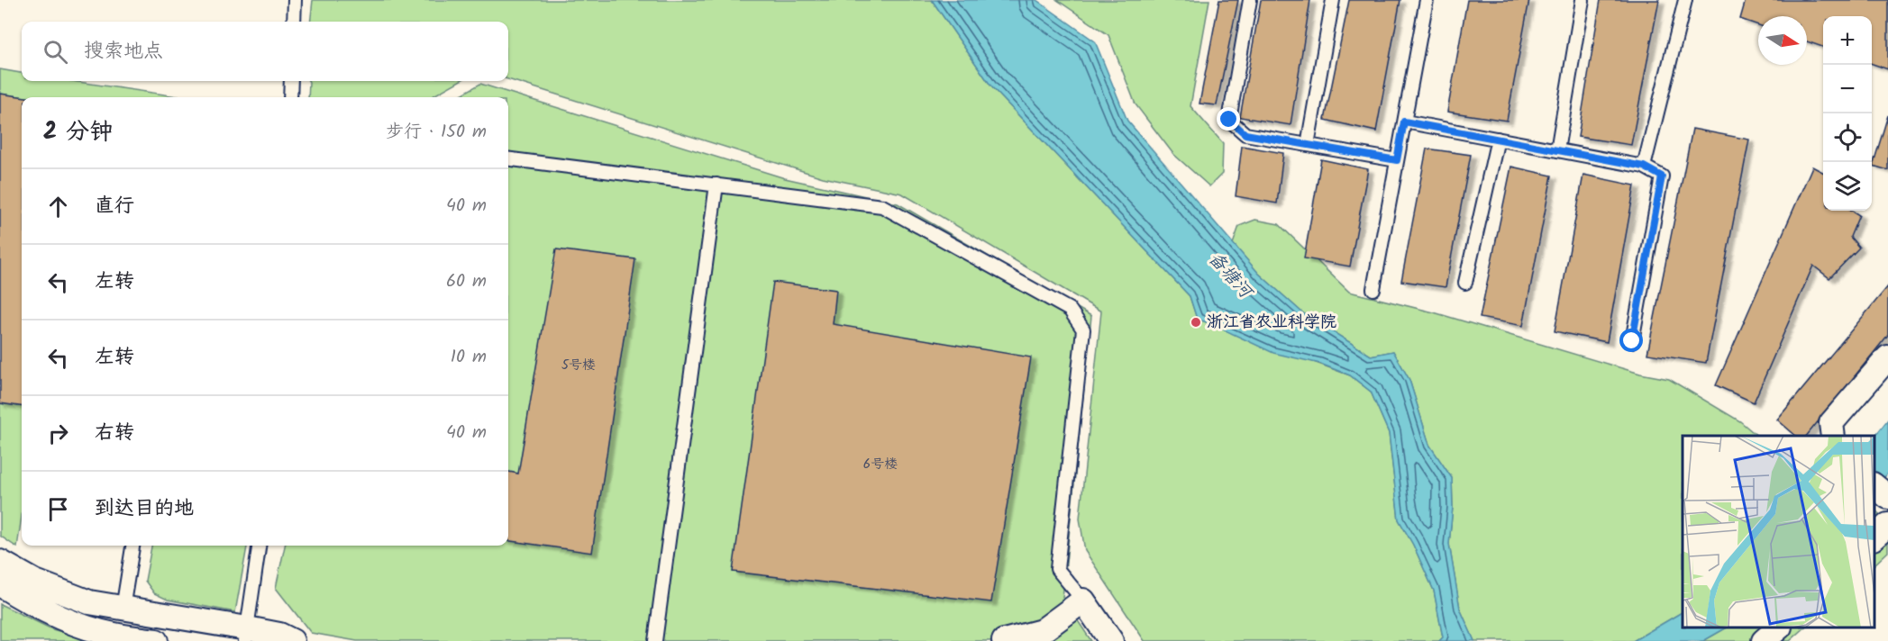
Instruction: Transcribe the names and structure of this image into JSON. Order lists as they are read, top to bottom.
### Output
{
  "water": ["备塘河"],
  "places": ["浙江省农业科学院"],
  "house_numbers": ["5号楼", "6号楼"],
  "north": "right",
  "page": {
    "map_buttons": ["+", "−"],
    "search": "搜索地点",
    "heading": ["2 分钟", "步行 · 150 m"],
    "list": [
      ["直行", "40 m"],
      ["左转", "60 m"],
      ["左转", "10 m"],
      ["右转", "40 m"],
      "到达目的地"
    ]
  }
}
